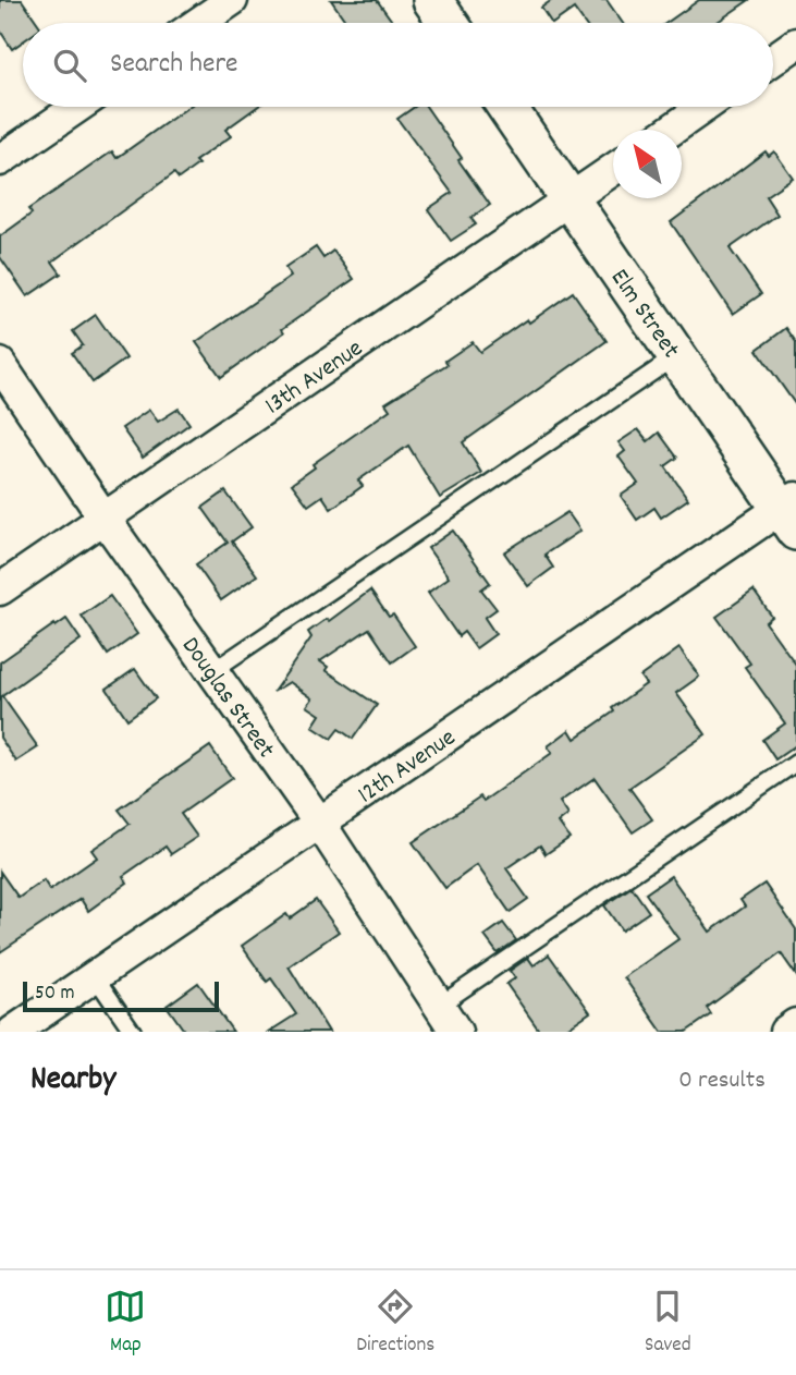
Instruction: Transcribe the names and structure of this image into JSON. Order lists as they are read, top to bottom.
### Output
{
  "streets": {
    "street": [
      "Elm Street",
      "13th Avenue",
      "Douglas Street",
      "12th Avenue"
    ]
  },
  "crossings": [
    ["Elm Street", "13th Avenue"],
    ["Elm Street", "12th Avenue"],
    ["13th Avenue", "Douglas Street"],
    ["Douglas Street", "12th Avenue"]
  ],
  "scale_bar": "50 m",
  "north": "top left",
  "page": {
    "search": "Search here",
    "scale": "50 m",
    "heading": ["Nearby", "0 results"],
    "nav": ["Map", "Directions", "Saved"]
  }
}
